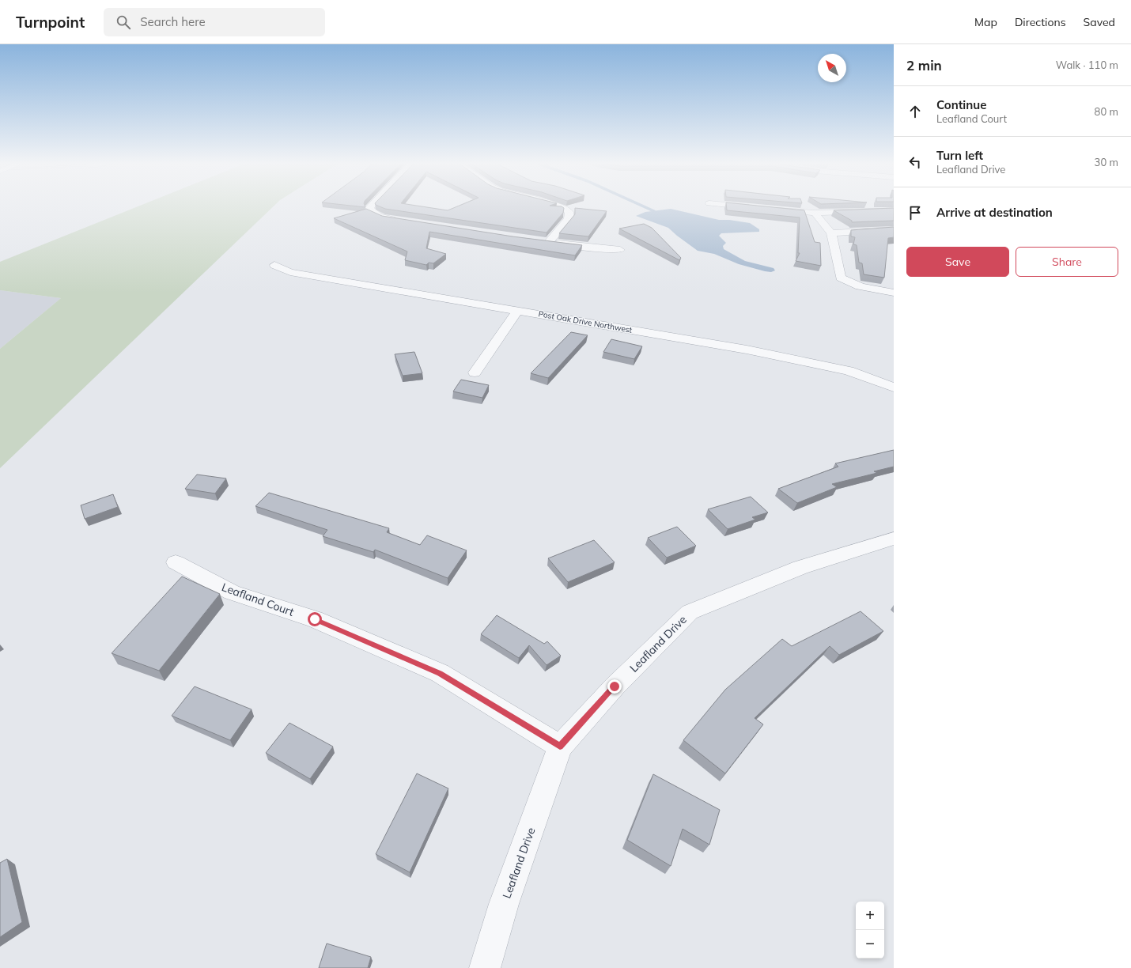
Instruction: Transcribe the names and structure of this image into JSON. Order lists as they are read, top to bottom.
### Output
{
  "streets": {
    "street": ["Post Oak Drive Northwest", "Leafland Court", "Leafland Drive"]
  },
  "crossings": [
    ["Leafland Court", "Leafland Drive"]
  ],
  "north": "top left",
  "page": {
    "header": "Turnpoint",
    "search": "Search here",
    "nav": ["Map", "Directions", "Saved"],
    "heading": ["2 min", "Walk · 110 m"],
    "list": [
      ["Continue", "Leafland Court", "80 m"],
      ["Turn left", "Leafland Drive", "30 m"],
      "Arrive at destination"
    ],
    "buttons": ["Save", "Share"],
    "map_buttons": ["+", "−"]
  }
}
